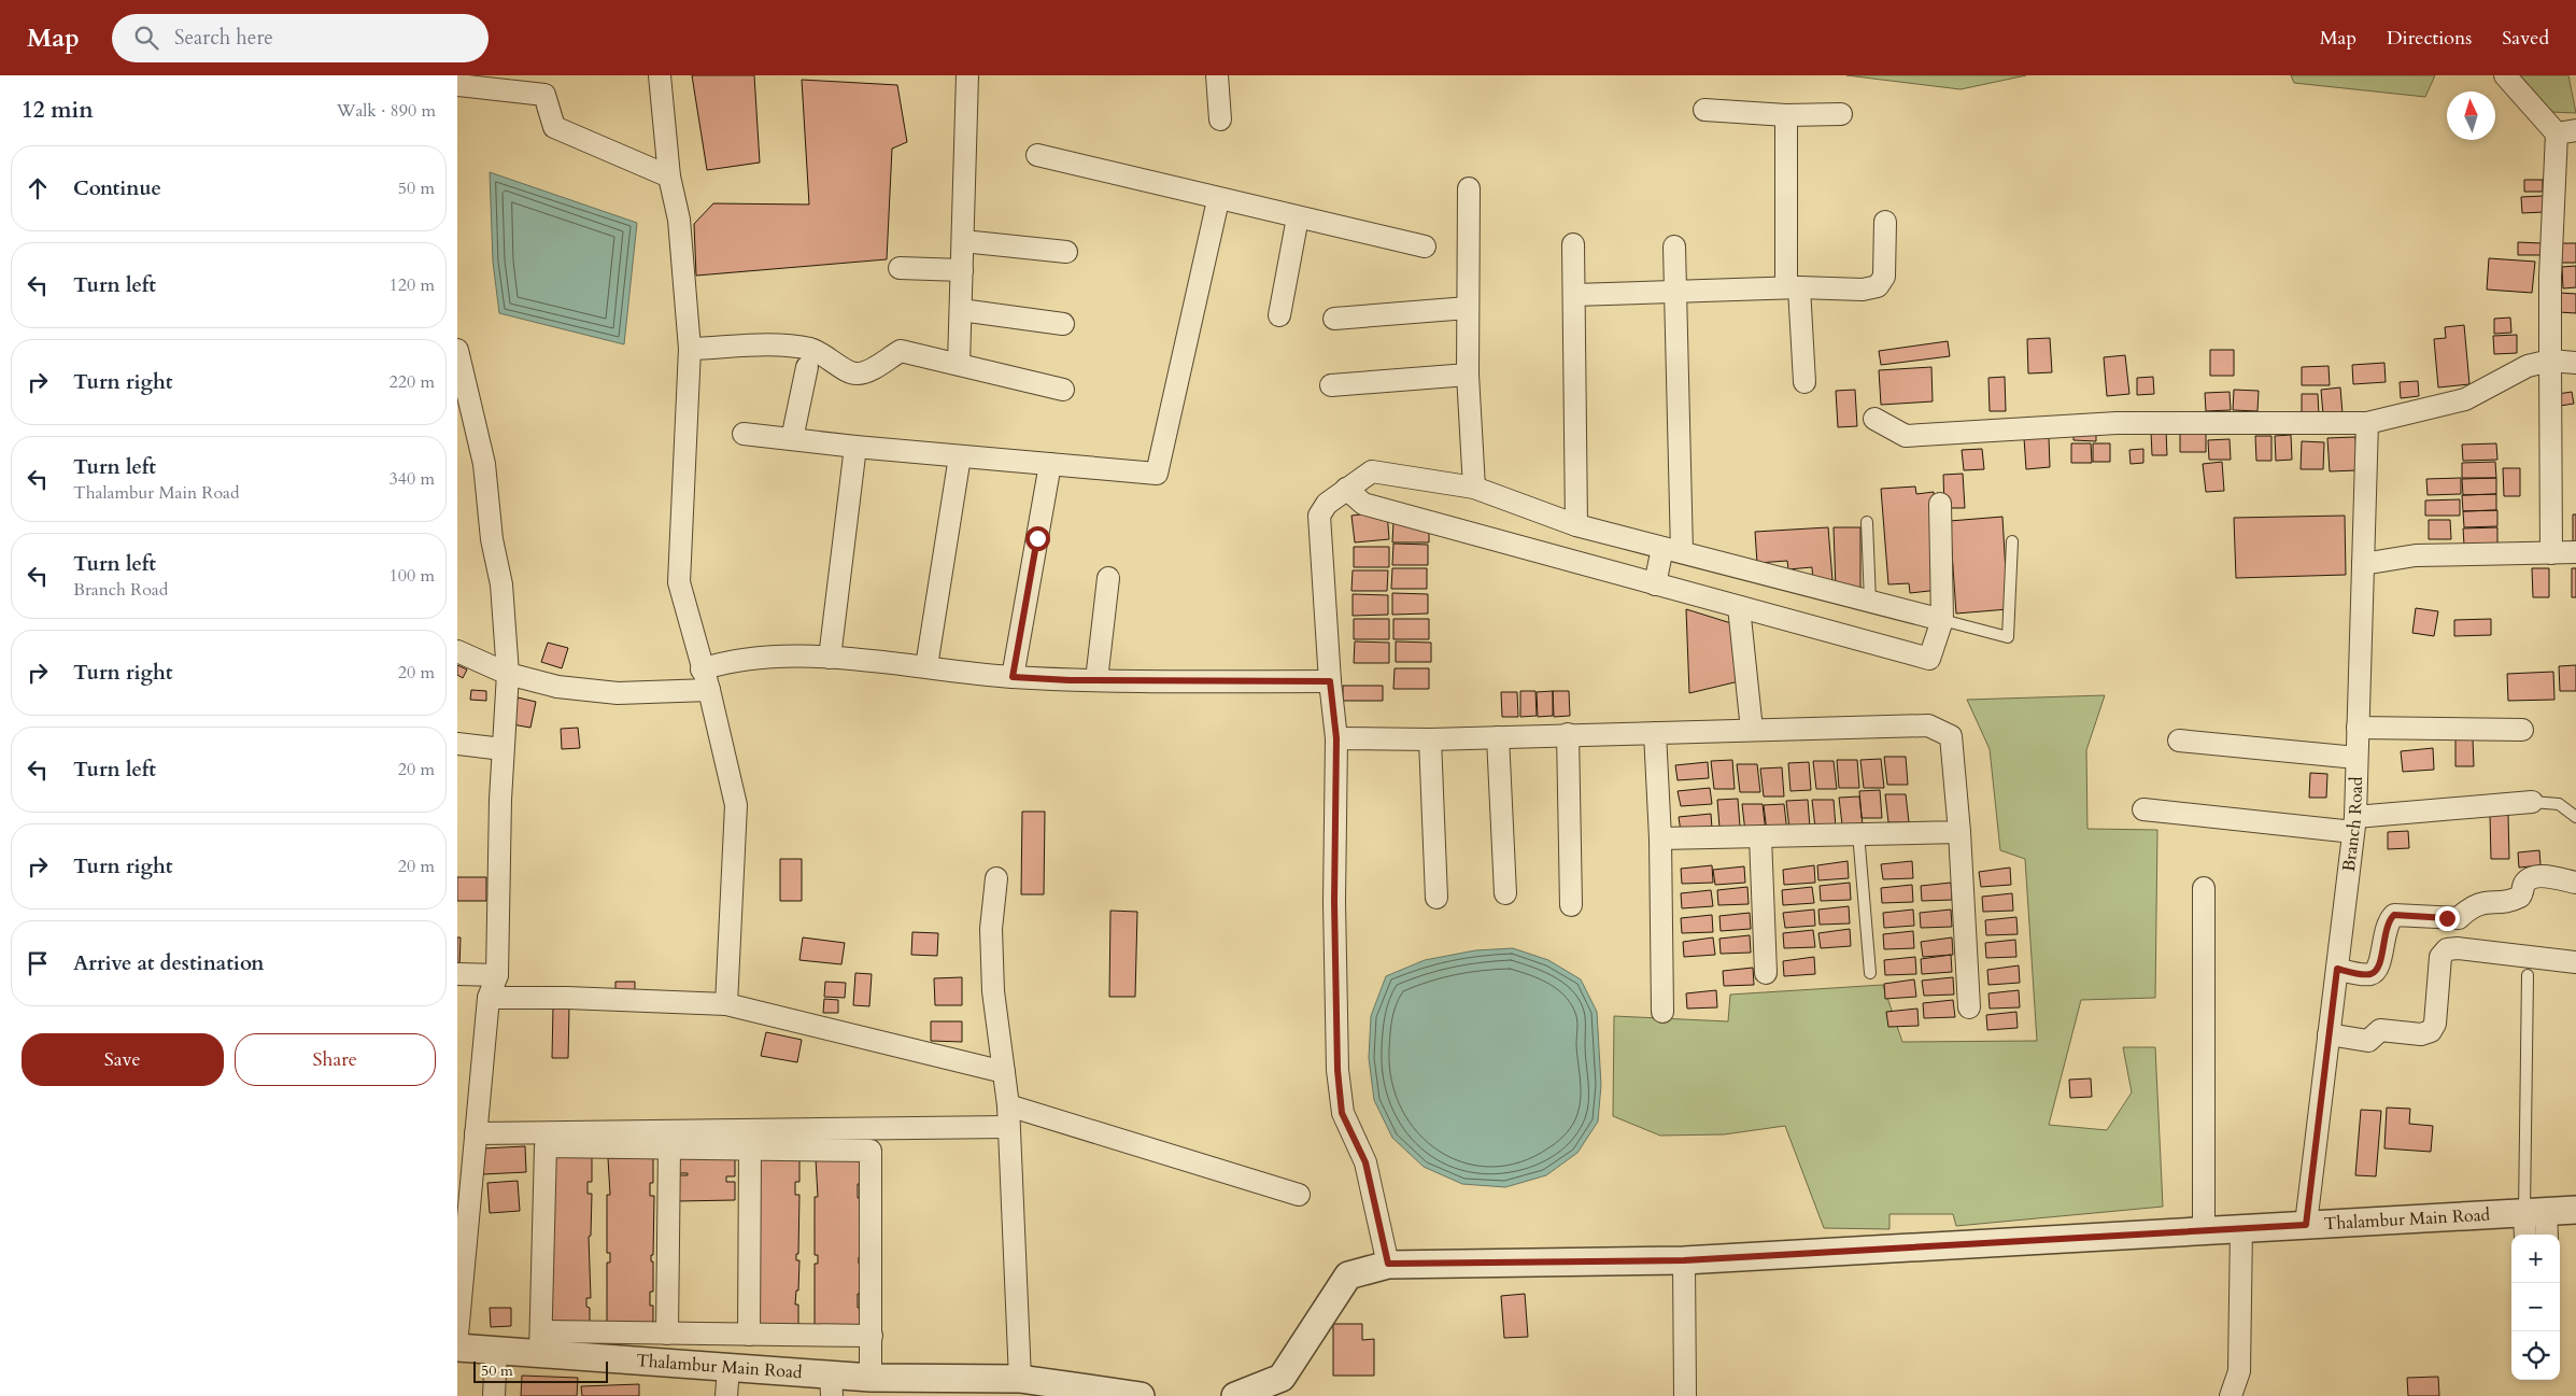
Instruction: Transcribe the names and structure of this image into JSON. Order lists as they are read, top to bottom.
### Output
{
  "streets": {
    "street": ["Branch Road", "Thalambur Main Road"]
  },
  "crossings": [
    ["Branch Road", "Thalambur Main Road"]
  ],
  "scale_bar": "50 m",
  "north": "top",
  "page": {
    "header": "Map",
    "search": "Search here",
    "nav": ["Map", "Directions", "Saved"],
    "heading": ["12 min", "Walk · 890 m"],
    "list": [
      ["Continue", "50 m"],
      ["Turn left", "120 m"],
      ["Turn right", "220 m"],
      ["Turn left", "Thalambur Main Road", "340 m"],
      ["Turn left", "Branch Road", "100 m"],
      ["Turn right", "20 m"],
      ["Turn left", "20 m"],
      ["Turn right", "20 m"],
      "Arrive at destination"
    ],
    "buttons": ["Save", "Share"],
    "map_buttons": ["+", "−"],
    "scale": "50 m"
  }
}
